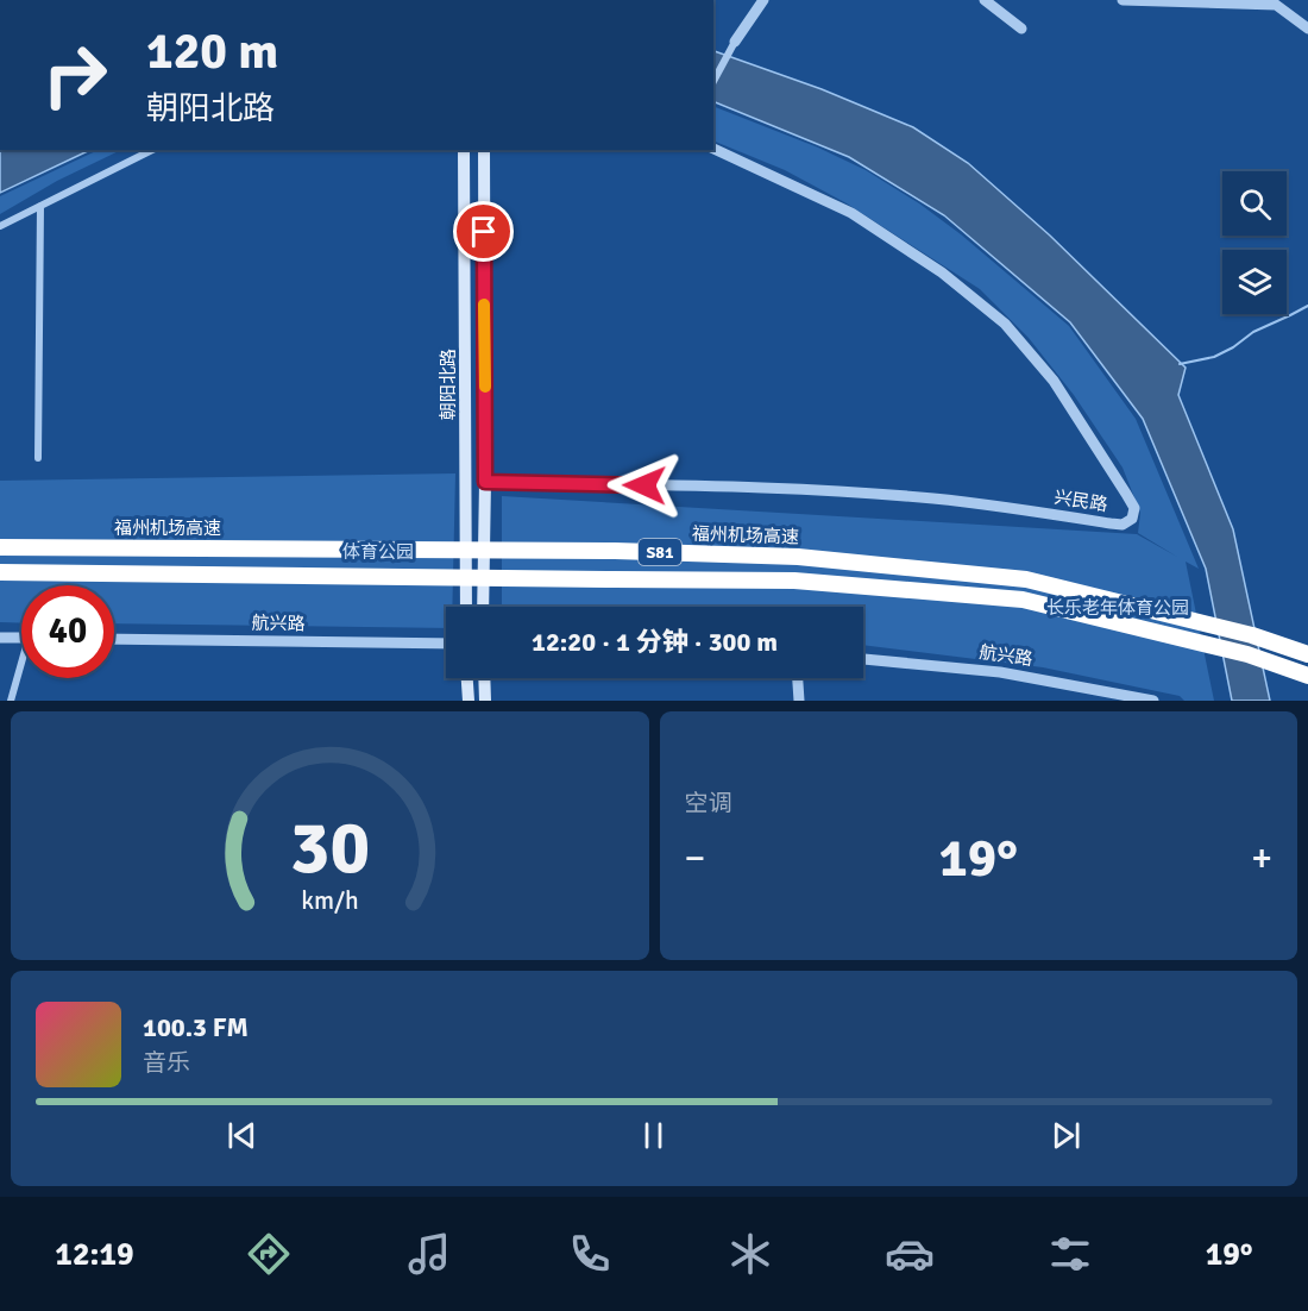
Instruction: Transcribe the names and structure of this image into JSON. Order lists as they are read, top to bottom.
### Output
{
  "streets": {
    "highway": ["福州机场高速", "S81"],
    "main road": ["朝阳北路"],
    "street": ["兴民路", "航兴路"]
  },
  "crossings": [
    ["朝阳北路", "兴民路"]
  ],
  "parks": ["体育公园", "长乐老年体育公园"],
  "page": {
    "turn": ["120 m", "朝阳北路"],
    "limit": "40",
    "trip": "12:20 · 1 分钟 · 300 m",
    "tile": "空调",
    "heat": ["−", "19°", "+"],
    "song": ["100.3 FM", "音乐"],
    "tabs": ["12:19", "19°"],
    "gauge": ["30", "km/h"]
  }
}
